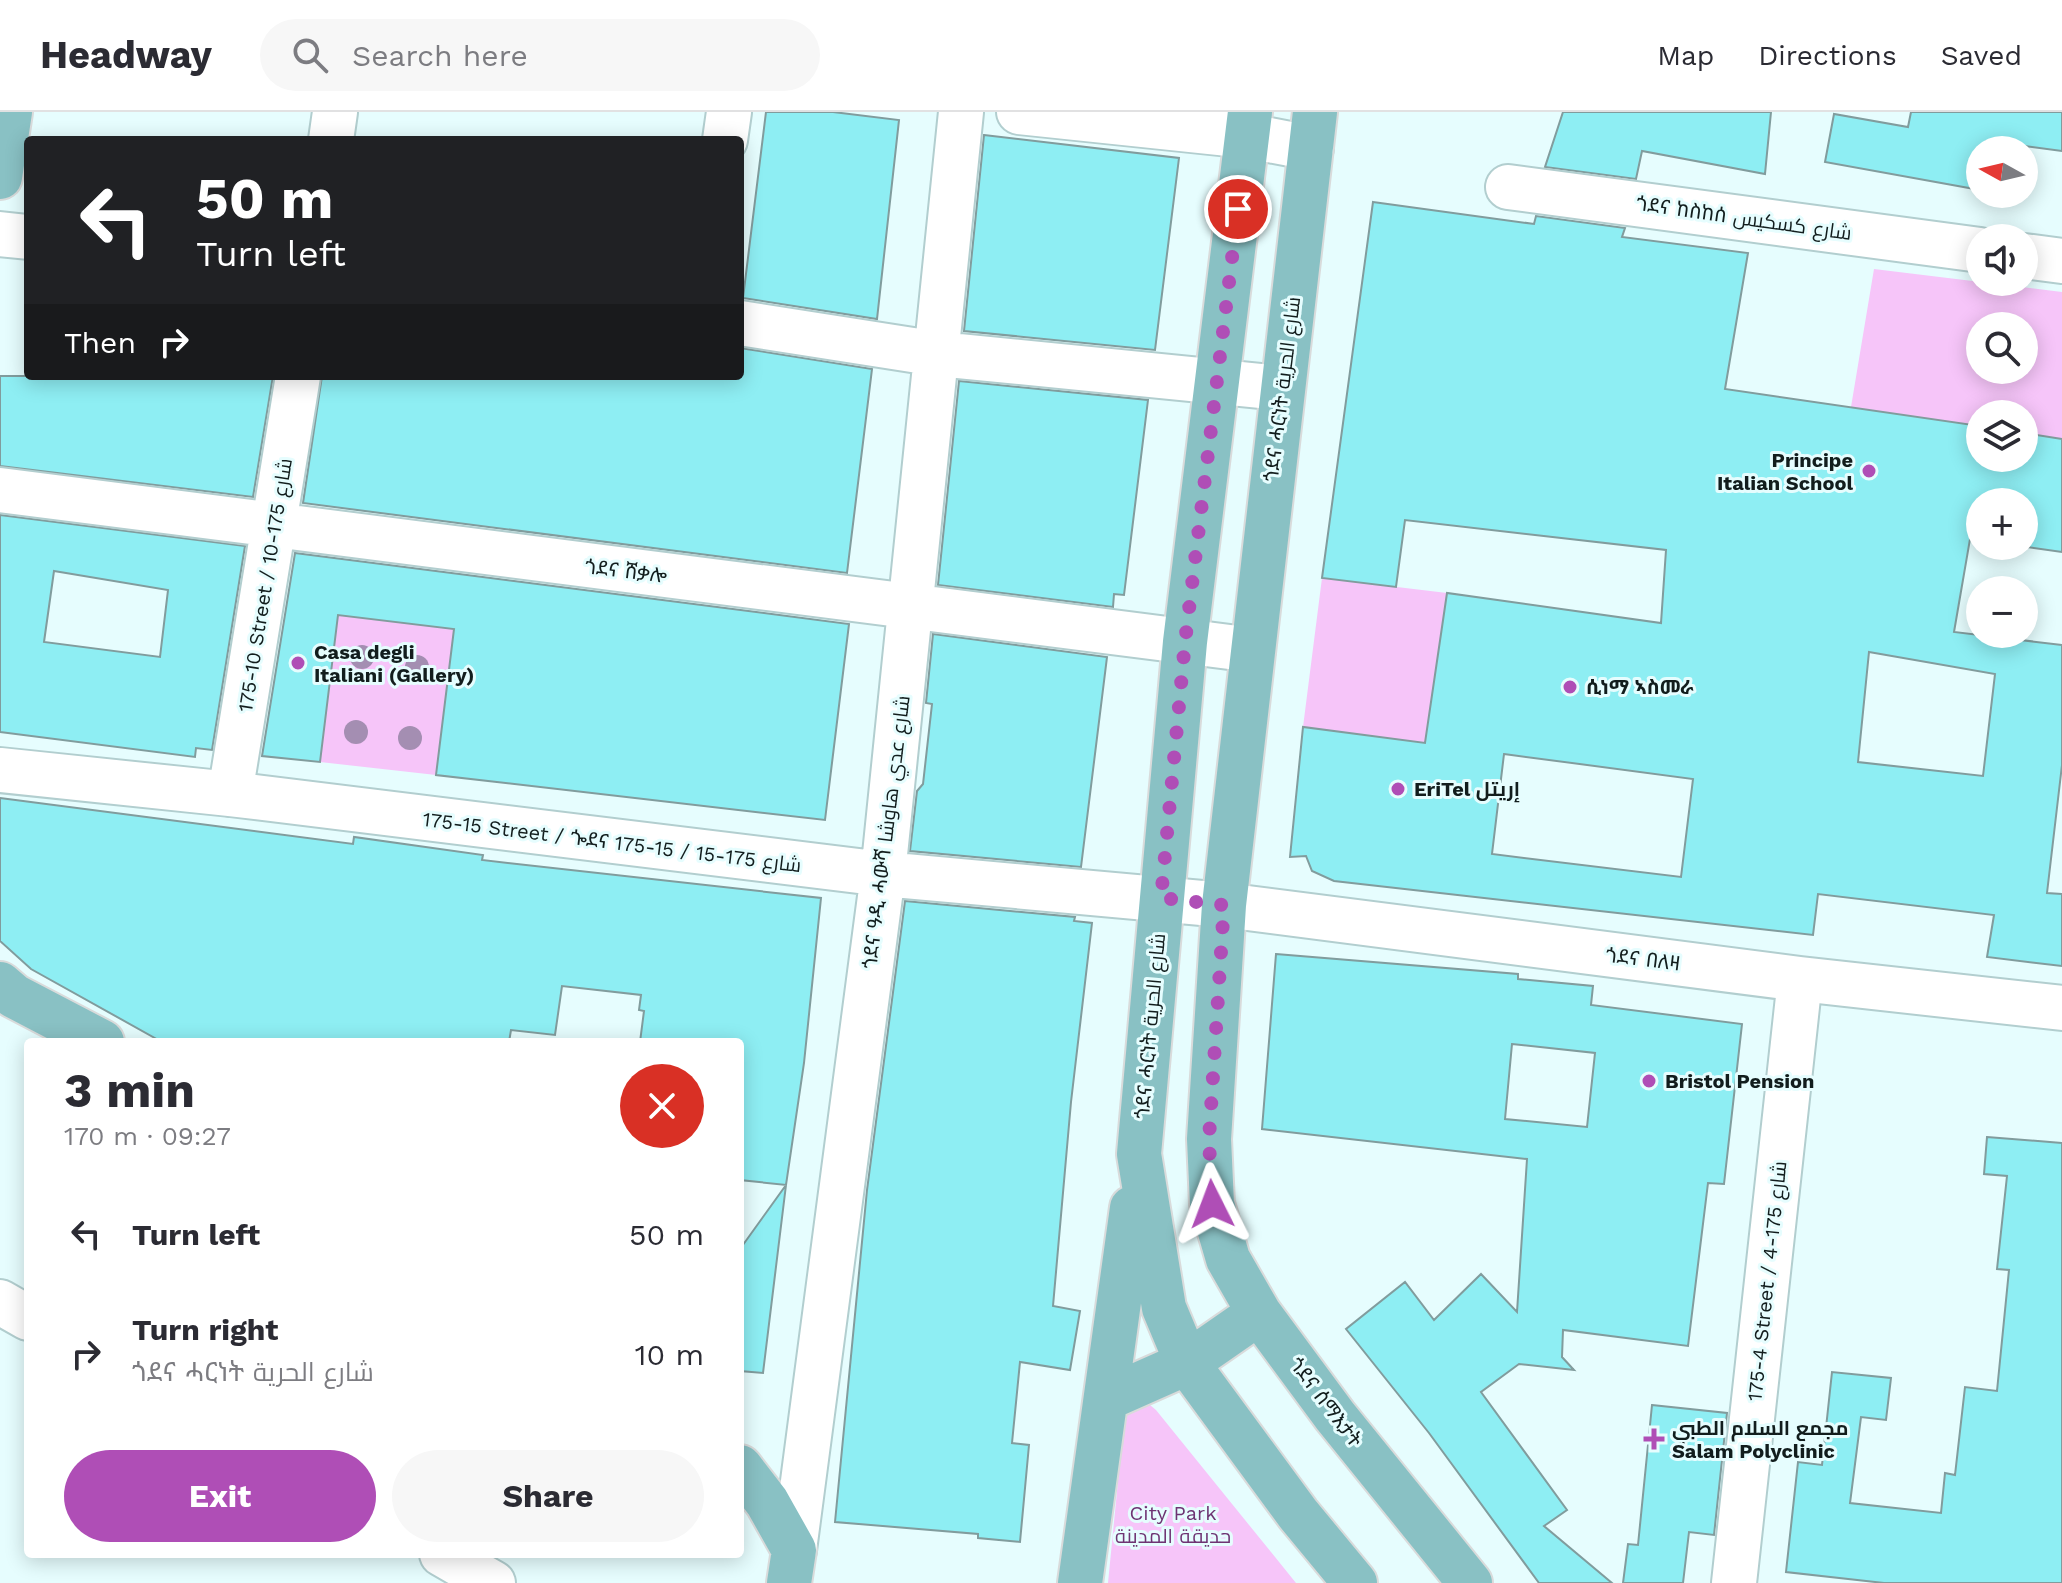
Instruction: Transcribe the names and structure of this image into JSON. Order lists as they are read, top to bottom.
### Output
{
  "streets": {
    "main road": ["ጎደና ሓርነት شارع الحرية", "ጎደና ሰማእታት"],
    "street": [
      "ጎደና ከስከሰ شارع كسكيس",
      "ጎደና ሸቃሎ",
      "175-10 Street / شارع 175-10",
      "ጎደና ዓዲ ሓውሻ شارع عدي هاوشا",
      "175-15 Street / ጐደና 175-15 / شارع 175-15",
      "ጎደና በለዛ",
      "175-4 Street / شارع 175-4"
    ]
  },
  "crossings": [
    ["ጎደና ሓርነት شارع الحرية", "ጎደና ሸቃሎ"],
    ["ጎደና ሓርነት شارع الحرية", "175-15 Street / ጐደና 175-15 / شارع 175-15"],
    ["ጎደና ሓርነት شارع الحرية", "ጎደና በለዛ"],
    ["ጎደና ሓርነት شارع الحرية", "ጎደና ሰማእታት"],
    ["ጎደና ሸቃሎ", "175-10 Street / شارع 175-10"],
    ["ጎደና ሸቃሎ", "ጎደና ዓዲ ሓውሻ شارع عدي هاوشا"],
    ["175-10 Street / شارع 175-10", "175-15 Street / ጐደና 175-15 / شارع 175-15"],
    ["ጎደና ዓዲ ሓውሻ شارع عدي هاوشا", "175-15 Street / ጐደና 175-15 / شارع 175-15"],
    ["175-15 Street / ጐደና 175-15 / شارع 175-15", "ጎደና በለዛ"],
    ["ጎደና በለዛ", "175-4 Street / شارع 175-4"]
  ],
  "parks": ["City Park حديقة المدينة"],
  "places": {
    "other": [
      "Principe Italian School",
      "Casa degli Italiani (Gallery)",
      "ሲነማ ኣስመራ",
      "EriTel إريتل",
      "Bristol Pension"
    ],
    "health": ["مجمع السلام الطبي Salam Polyclinic"]
  },
  "north": "left",
  "page": {
    "header": "Headway",
    "search": "Search here",
    "nav": ["Map", "Directions", "Saved"],
    "map_buttons": ["+", "−"],
    "turn": ["50 m", "Turn left"],
    "then": "Then",
    "heading": ["3 min", "170 m · 09:27"],
    "list": [
      {
        "name": "Turn left",
        "value": "50 m"
      },
      {
        "name": "Turn right",
        "note": "ጎደና ሓርነት شارع الحرية",
        "value": "10 m"
      }
    ],
    "buttons": ["Exit", "Share"]
  }
}
